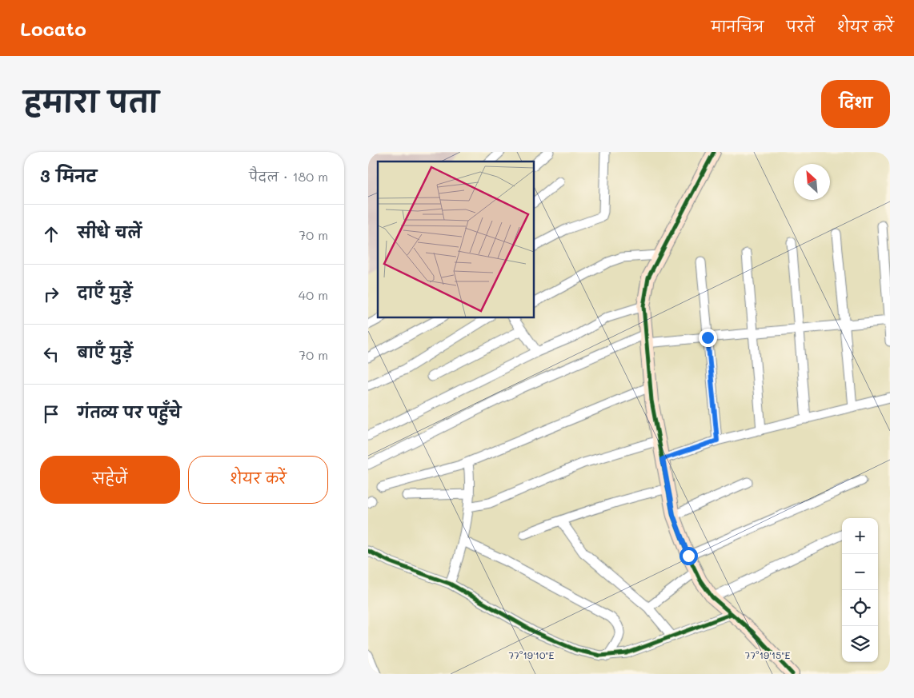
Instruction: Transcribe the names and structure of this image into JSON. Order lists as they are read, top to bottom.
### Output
{
  "north": "top left",
  "page": {
    "header": "Locato",
    "nav": ["मानचित्र", "परतें", "शेयर करें"],
    "title": "हमारा पता",
    "buttons": [
      "दिशा",
      ["सहेजें", "शेयर करें"]
    ],
    "heading": ["3 मिनट", "पैदल · 180 m"],
    "list": [
      ["सीधे चलें", "70 m"],
      ["दाएँ मुड़ें", "40 m"],
      ["बाएँ मुड़ें", "70 m"],
      "गंतव्य पर पहुँचे"
    ],
    "map_buttons": ["+", "−"]
  },
  "coordinates": ["77°19'10\"E", "77°19'15\"E"]
}
